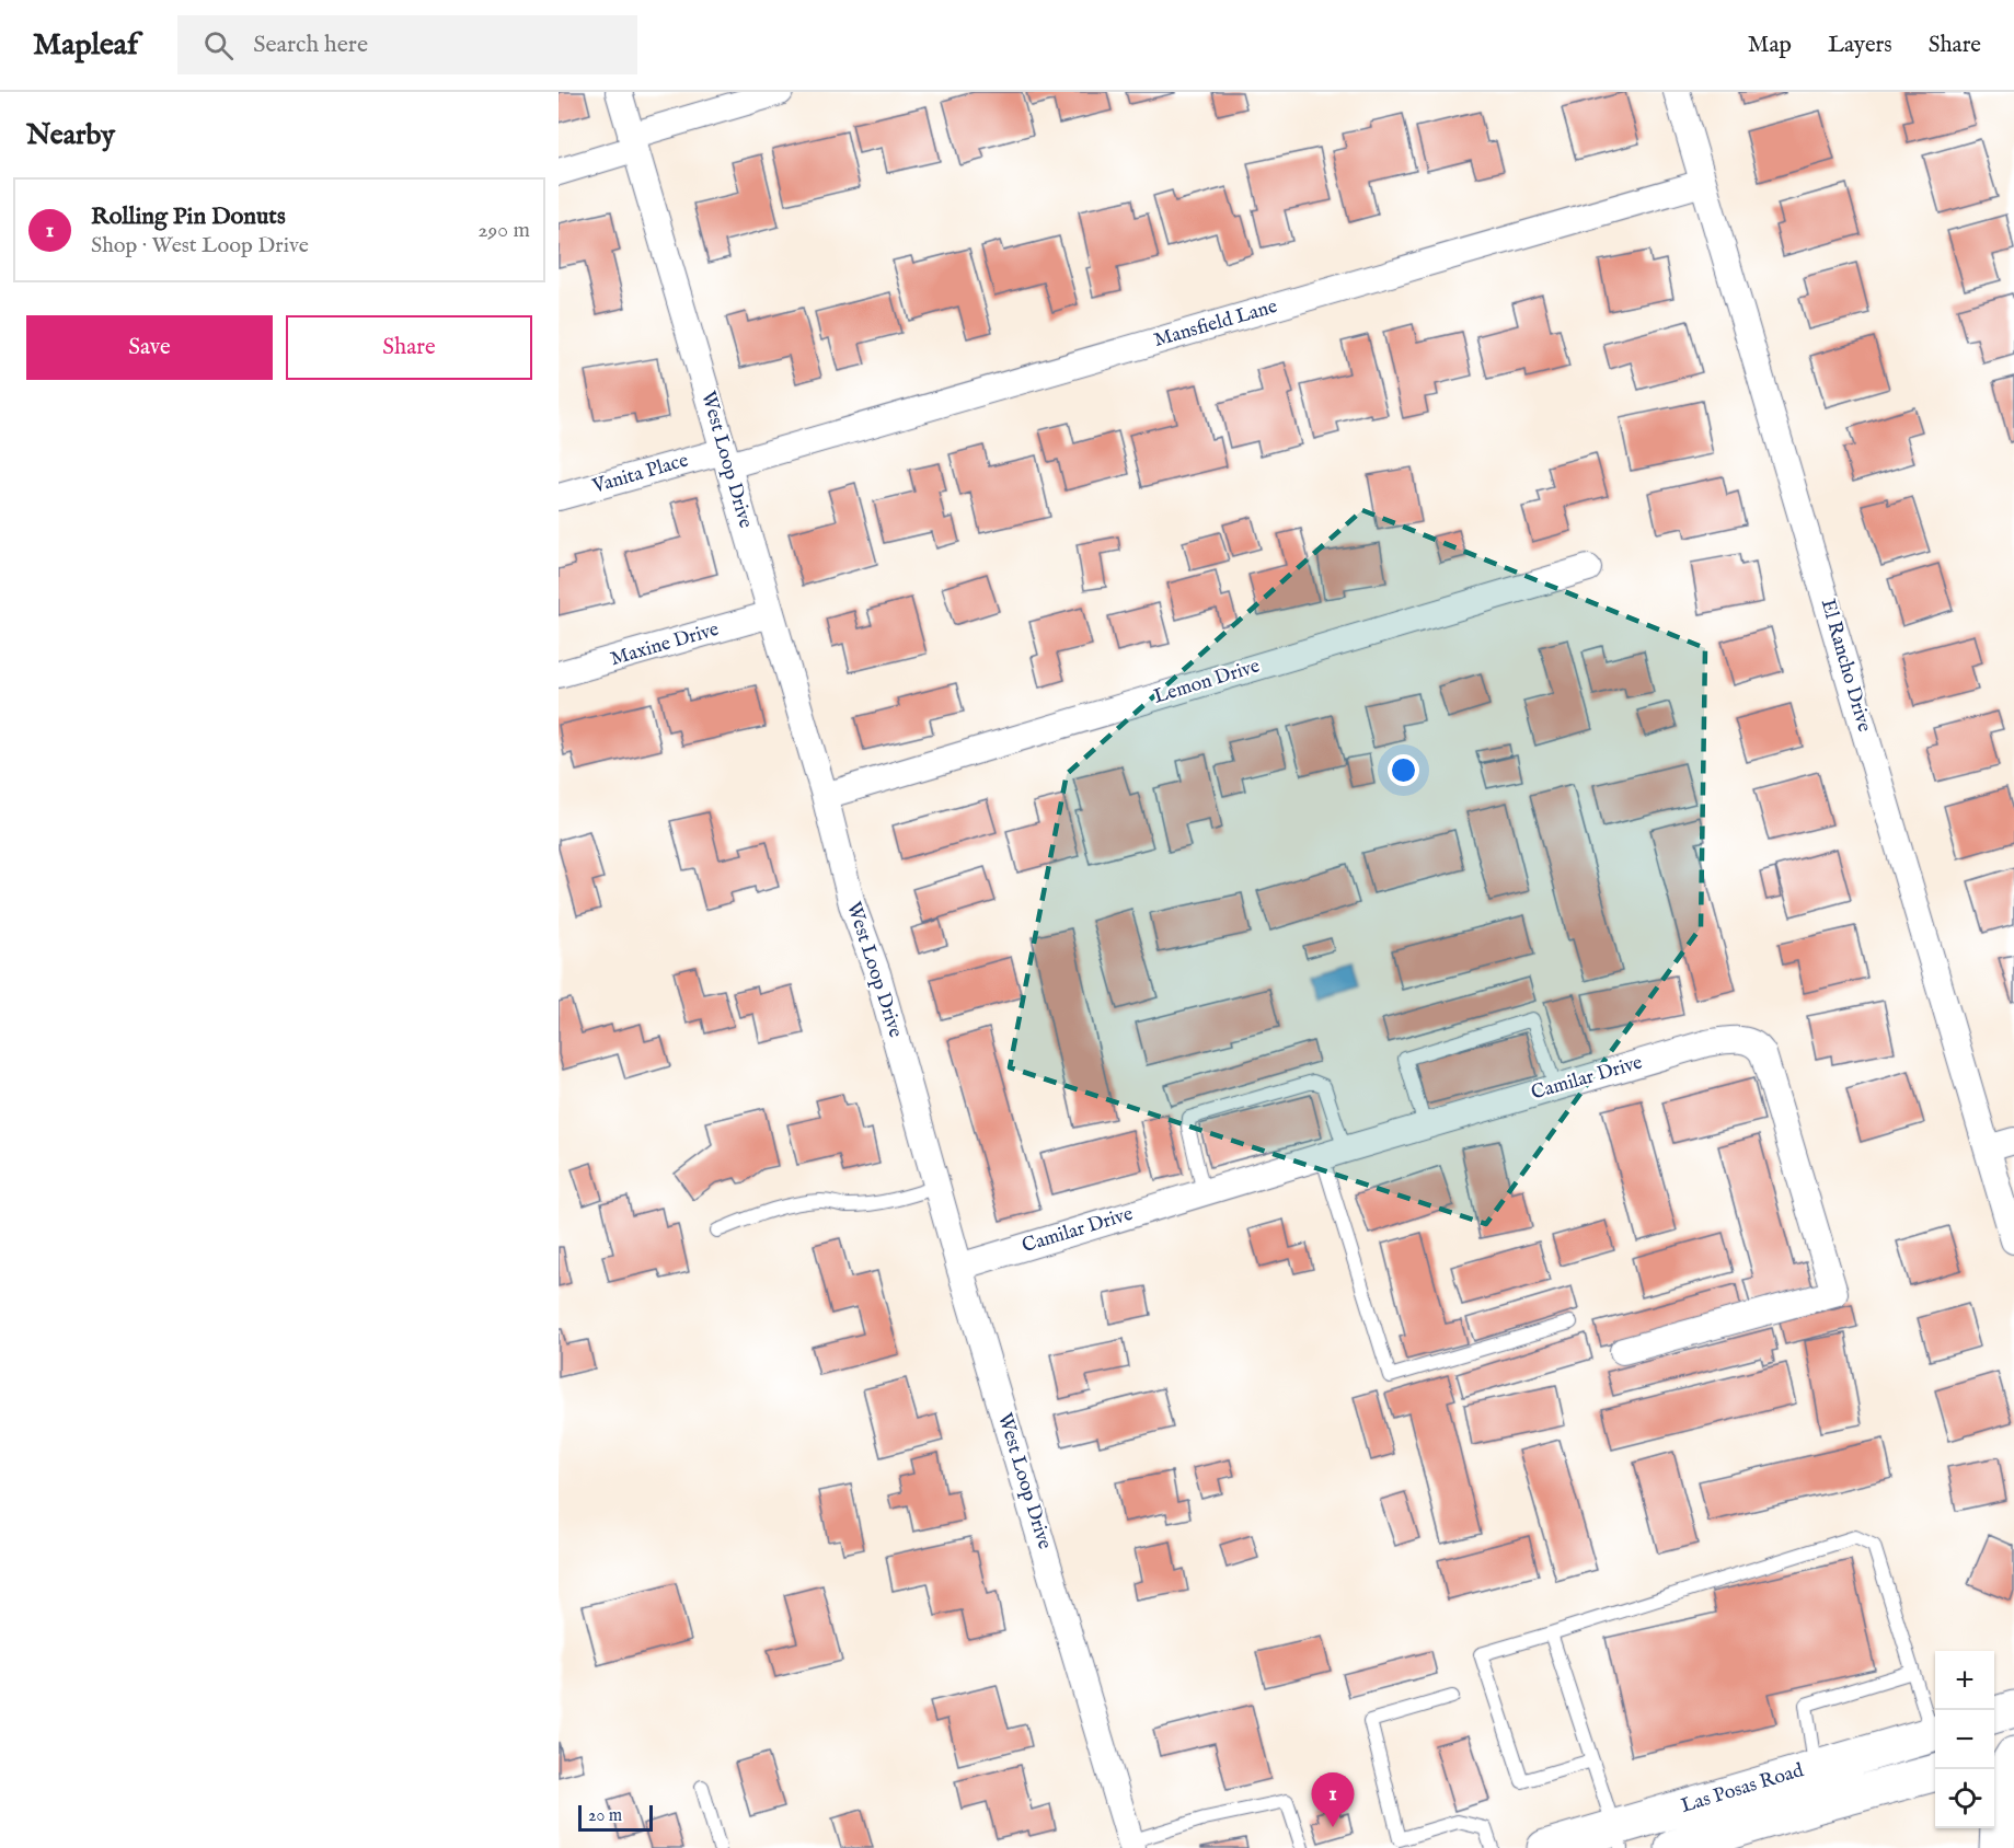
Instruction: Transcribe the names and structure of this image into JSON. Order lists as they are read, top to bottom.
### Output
{
  "streets": {
    "main road": ["Las Posas Road"],
    "street": [
      "Mansfield Lane",
      "West Loop Drive",
      "Vanita Place",
      "Maxine Drive",
      "El Rancho Drive",
      "Lemon Drive",
      "Camilar Drive"
    ]
  },
  "crossings": [
    ["Mansfield Lane", "West Loop Drive"],
    ["Mansfield Lane", "Vanita Place"],
    ["Mansfield Lane", "El Rancho Drive"],
    ["West Loop Drive", "Vanita Place"],
    ["West Loop Drive", "Maxine Drive"],
    ["West Loop Drive", "Lemon Drive"],
    ["West Loop Drive", "Camilar Drive"]
  ],
  "scale_bar": "20 m",
  "page": {
    "header": "Mapleaf",
    "search": "Search here",
    "nav": ["Map", "Layers", "Share"],
    "heading": "Nearby",
    "list": [
      {
        "mark": "1",
        "name": "Rolling Pin Donuts",
        "note": "Shop · West Loop Drive",
        "value": "290 m"
      }
    ],
    "buttons": ["Save", "Share"],
    "map_buttons": ["+", "−"],
    "pins": "1",
    "scale": "20 m"
  }
}
